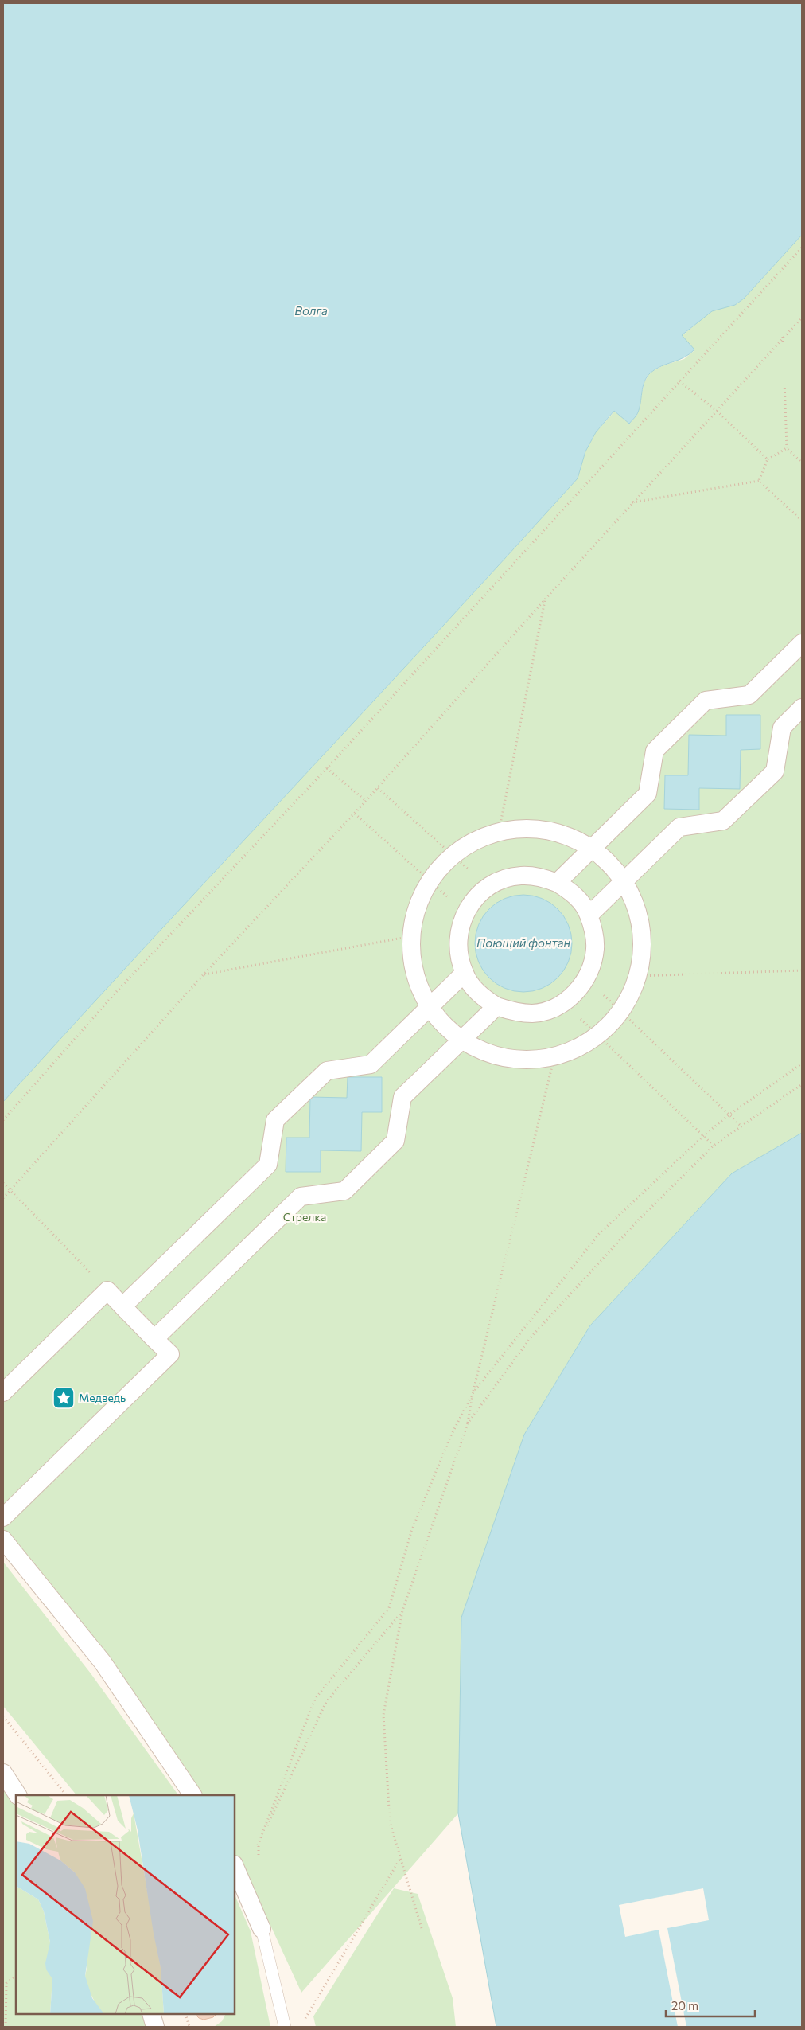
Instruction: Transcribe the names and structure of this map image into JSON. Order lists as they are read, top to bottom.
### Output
{
  "water": ["Волга", "Поющий фонтан"],
  "parks": ["Стрелка"],
  "places": {
    "place": ["Медведь"]
  },
  "scale_bar": "20 m"
}
